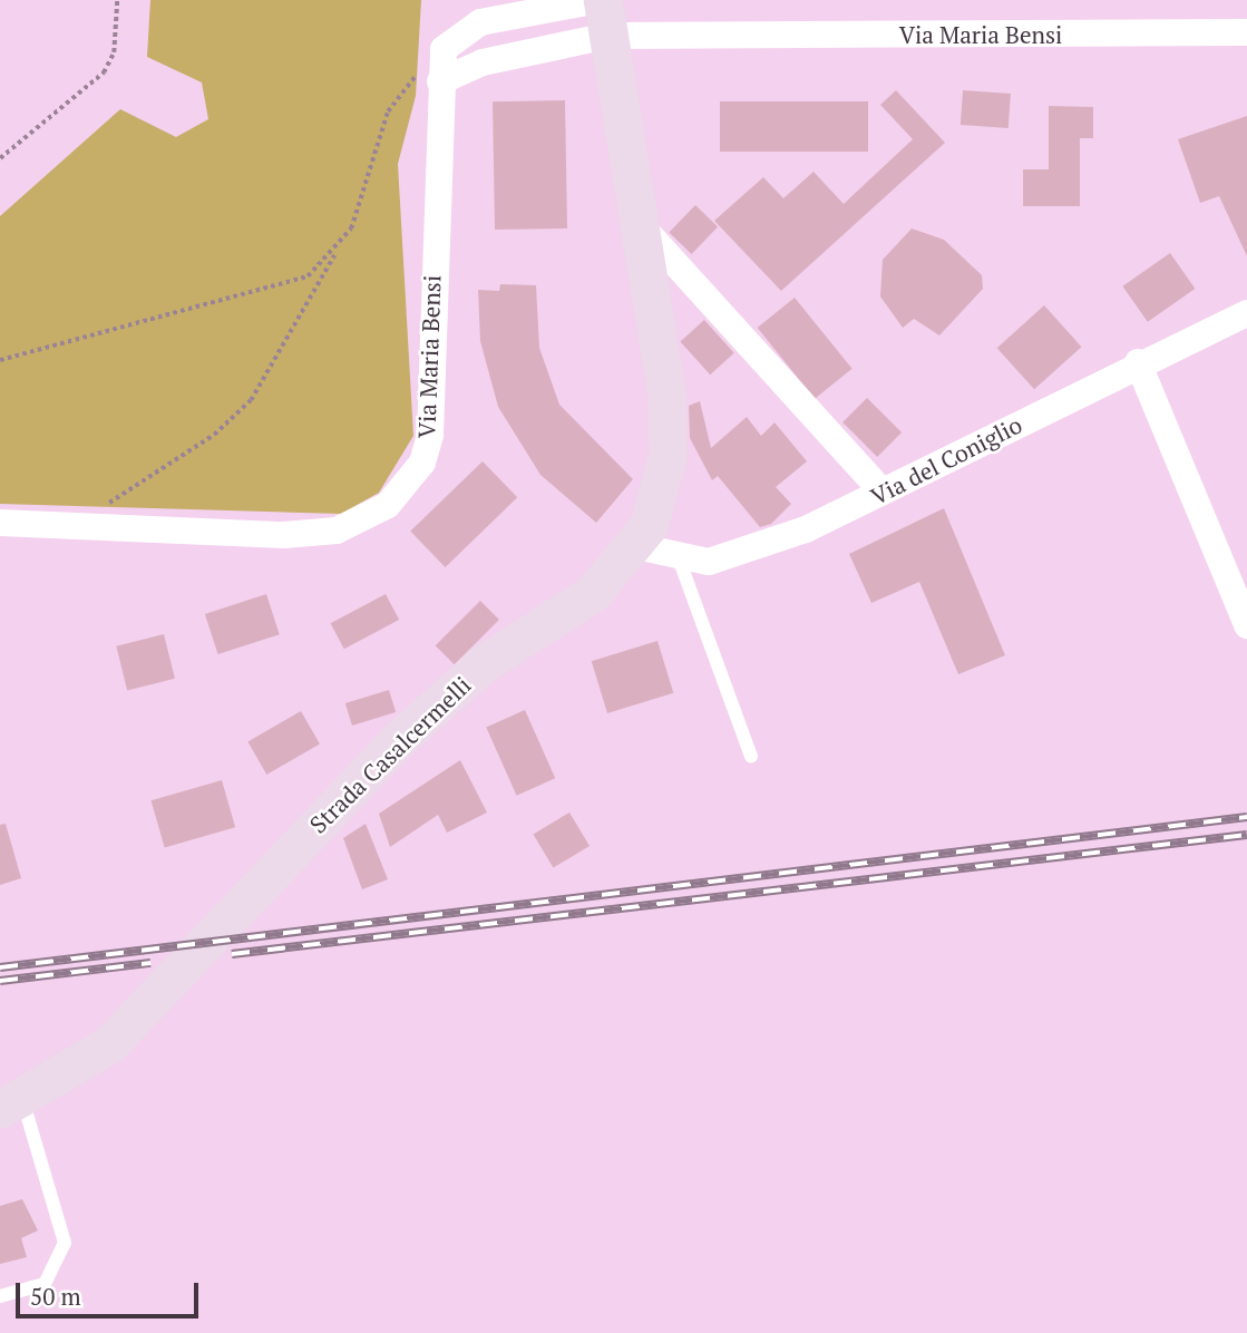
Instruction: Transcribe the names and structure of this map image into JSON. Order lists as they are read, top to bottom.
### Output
{
  "streets": {
    "main road": ["Strada Casalcermelli"],
    "street": ["Via Maria Bensi", "Via del Coniglio"]
  },
  "crossings": [
    ["Via Maria Bensi", "Strada Casalcermelli"],
    ["Via del Coniglio", "Strada Casalcermelli"]
  ],
  "scale_bar": "50 m"
}
